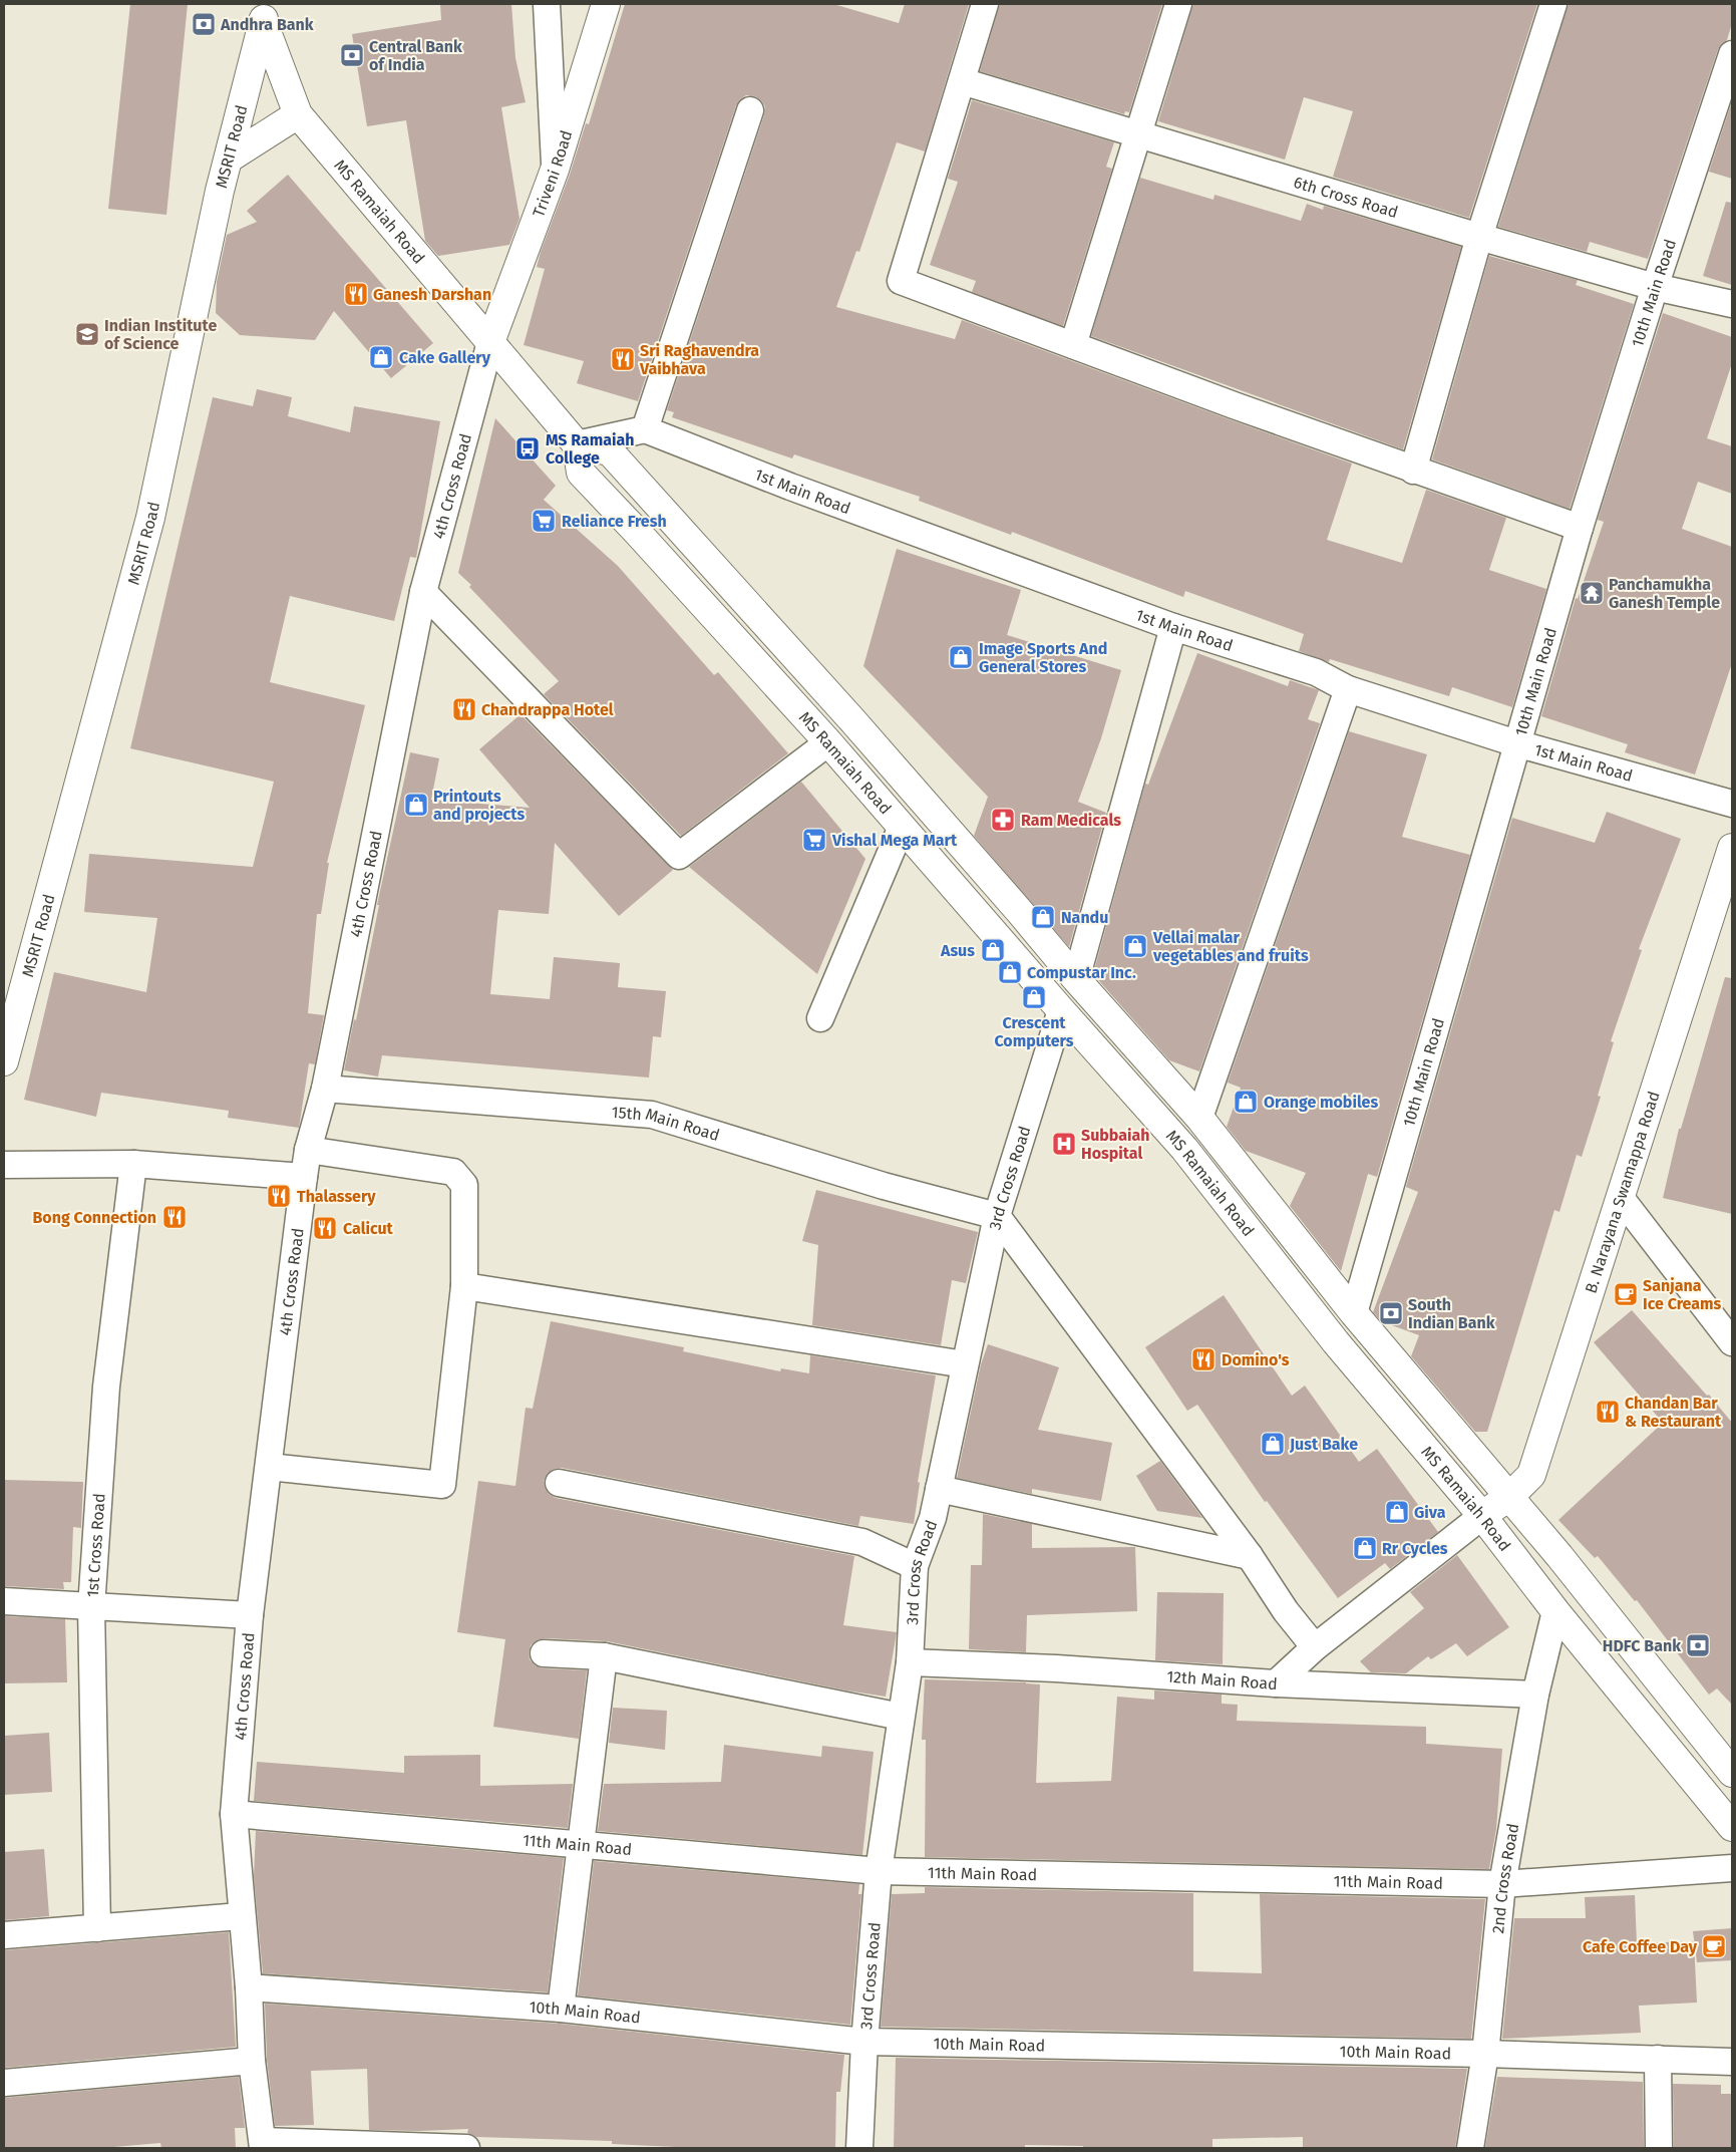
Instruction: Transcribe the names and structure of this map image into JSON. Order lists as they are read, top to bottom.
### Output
{
  "streets": {
    "main road": [
      "MSRIT Road",
      "Triveni Road",
      "MS Ramaiah Road",
      "B. Narayana Swamappa Road"
    ],
    "street": [
      "6th Cross Road",
      "10th Main Road",
      "4th Cross Road",
      "1st Main Road",
      "15th Main Road",
      "3rd Cross Road",
      "1st Cross Road",
      "12th Main Road",
      "11th Main Road",
      "2nd Cross Road"
    ]
  },
  "crossings": [
    ["MSRIT Road", "MS Ramaiah Road"],
    ["Triveni Road", "MS Ramaiah Road"],
    ["Triveni Road", "4th Cross Road"],
    ["6th Cross Road", "10th Main Road"],
    ["MS Ramaiah Road", "10th Main Road"],
    ["MS Ramaiah Road", "4th Cross Road"],
    ["MS Ramaiah Road", "3rd Cross Road"],
    ["MS Ramaiah Road", "B. Narayana Swamappa Road"],
    ["MS Ramaiah Road", "2nd Cross Road"],
    ["10th Main Road", "4th Cross Road"],
    ["10th Main Road", "1st Main Road"],
    ["10th Main Road", "3rd Cross Road"],
    ["10th Main Road", "2nd Cross Road"],
    ["4th Cross Road", "15th Main Road"],
    ["4th Cross Road", "11th Main Road"],
    ["15th Main Road", "3rd Cross Road"],
    ["3rd Cross Road", "12th Main Road"],
    ["3rd Cross Road", "11th Main Road"],
    ["12th Main Road", "2nd Cross Road"],
    ["11th Main Road", "2nd Cross Road"]
  ],
  "places": {
    "bank": [
      "Andhra Bank",
      "Central Bank of India",
      "South Indian Bank",
      "HDFC Bank"
    ],
    "restaurant": [
      "Ganesh Darshan",
      "Sri Raghavendra Vaibhava",
      "Chandrappa Hotel",
      "Thalassery",
      "Bong Connection",
      "Calicut",
      "Domino's",
      "Chandan Bar & Restaurant"
    ],
    "school or university": ["Indian Institute of Science"],
    "shop": [
      "Cake Gallery",
      "Image Sports And General Stores",
      "Printouts and projects",
      "Nandu",
      "Vellai malar vegetables and fruits",
      "Asus",
      "Compustar Inc.",
      "Crescent Computers",
      "Orange mobiles",
      "Just Bake",
      "Giva",
      "Rr Cycles"
    ],
    "bus stop": ["MS Ramaiah College"],
    "supermarket": ["Reliance Fresh", "Vishal Mega Mart"],
    "temple": ["Panchamukha Ganesh Temple"],
    "pharmacy": ["Ram Medicals"],
    "hospital": ["Subbaiah Hospital"],
    "cafe": ["Sanjana Ice Creams", "Cafe Coffee Day"]
  }
}
